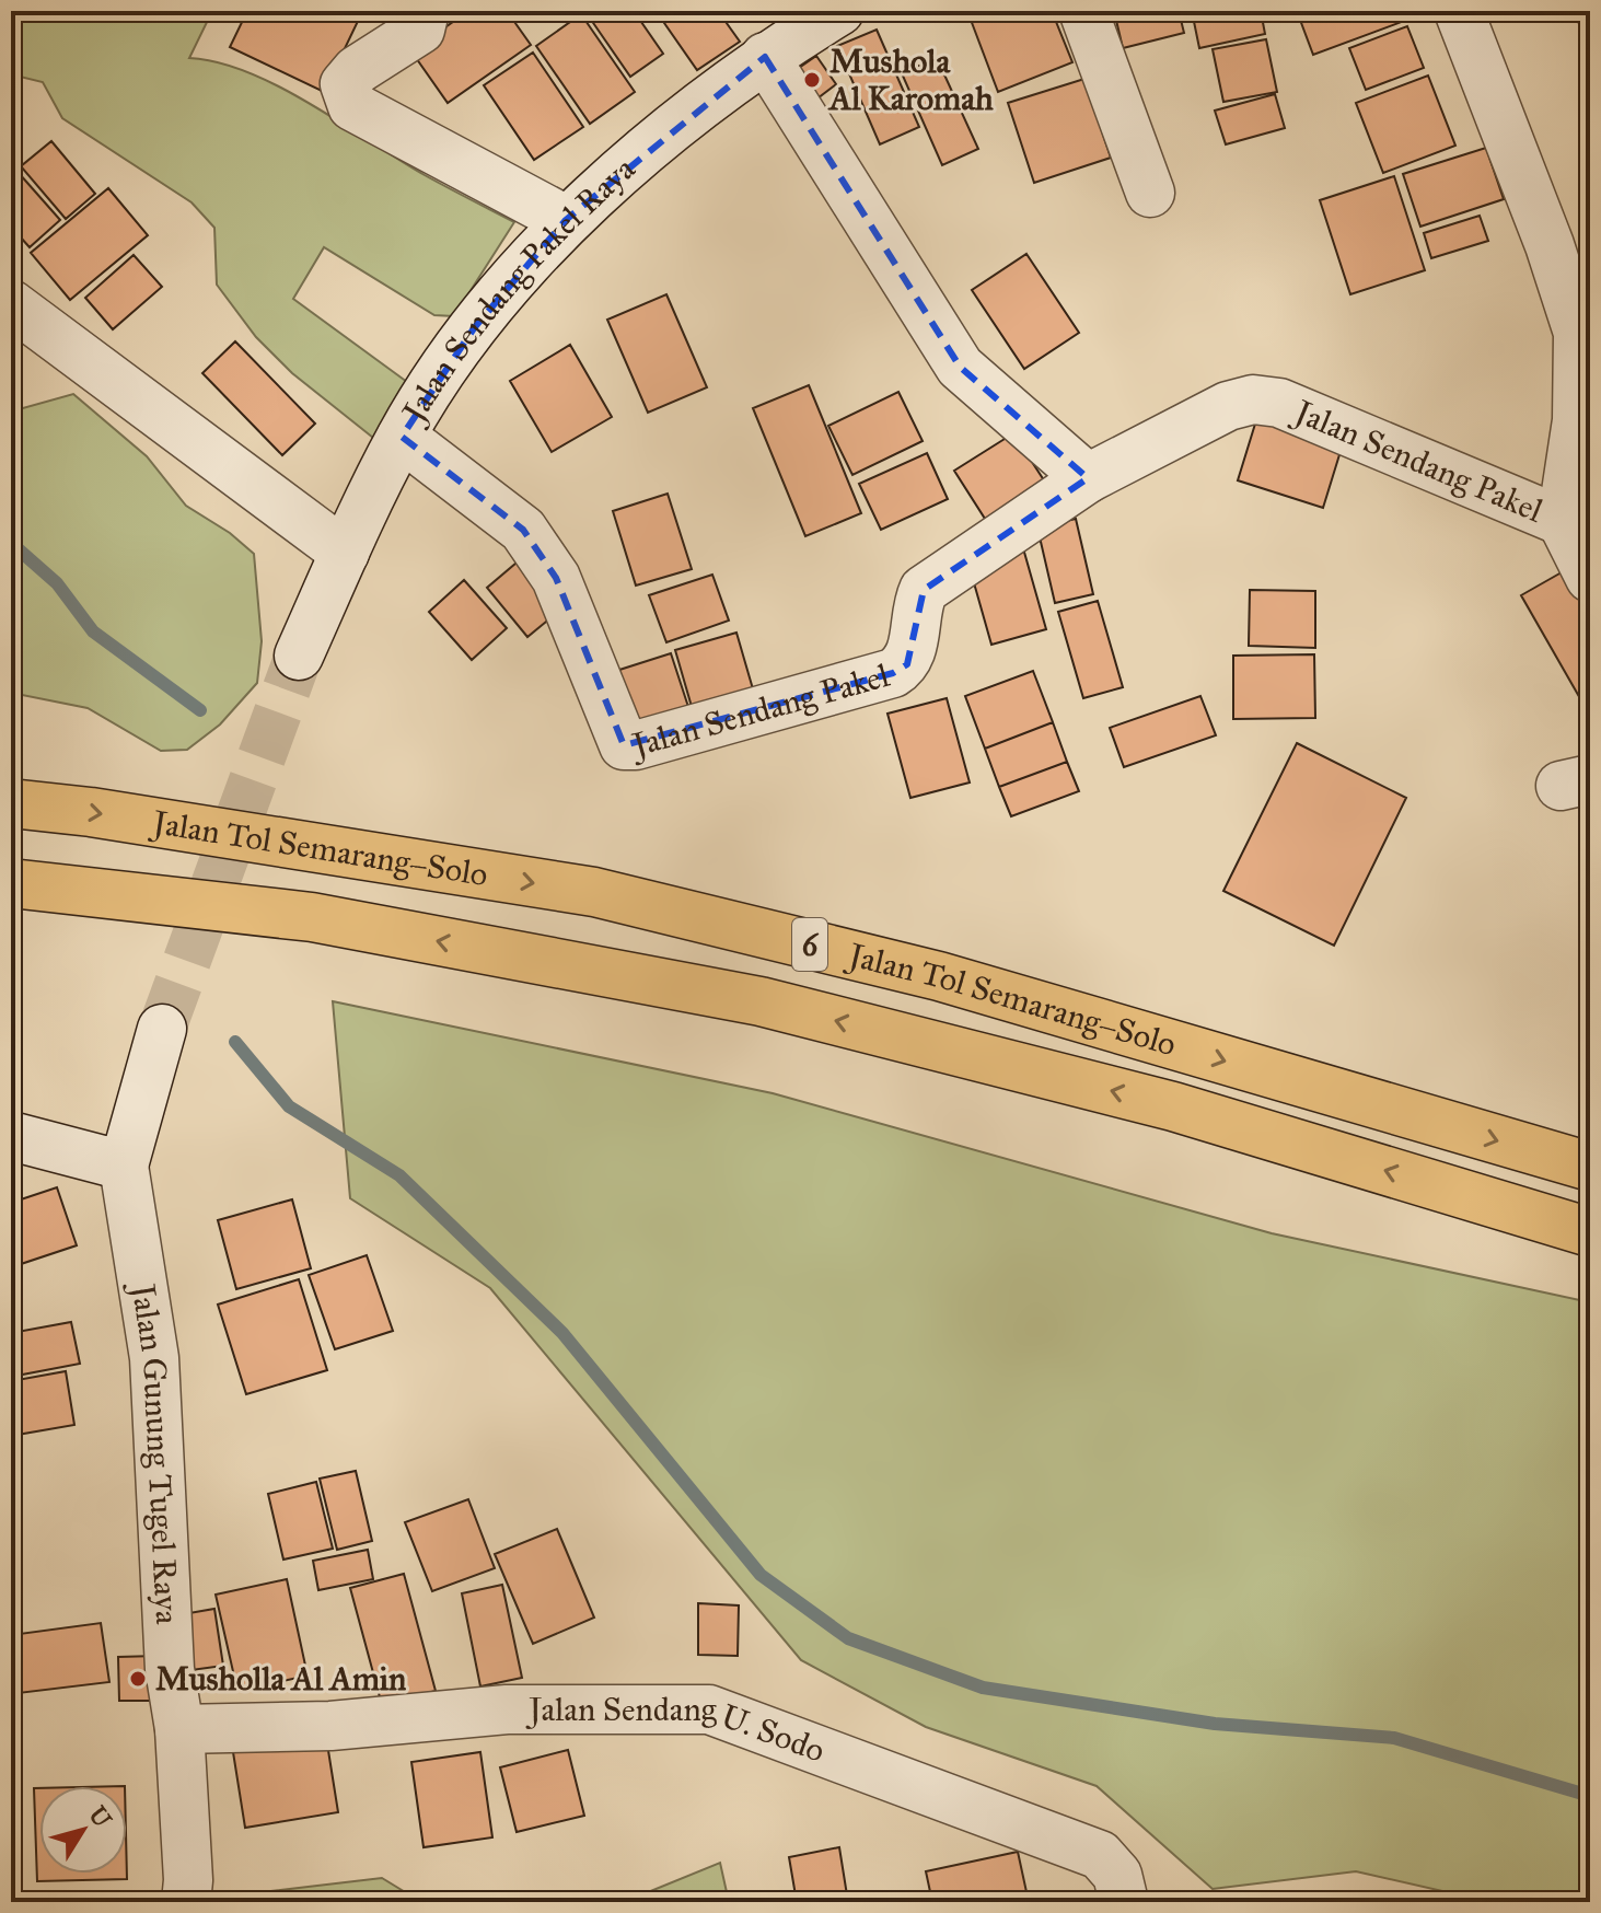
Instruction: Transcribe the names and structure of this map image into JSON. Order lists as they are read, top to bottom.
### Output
{
  "streets": {
    "highway": ["Jalan Tol Semarang–Solo", "6"],
    "street": [
      "Jalan Sendang Pakel Raya",
      "Jalan Sendang Pakel",
      "Jalan Gunung Tugel Raya",
      "Jalan Sendang U. Sodo"
    ]
  },
  "crossings": [
    ["Jalan Sendang Pakel Raya", "Jalan Sendang Pakel"],
    ["Jalan Gunung Tugel Raya", "Jalan Sendang U. Sodo"]
  ],
  "places": ["Mushola Al Karomah", "Musholla Al Amin"],
  "north": "top right"
}
